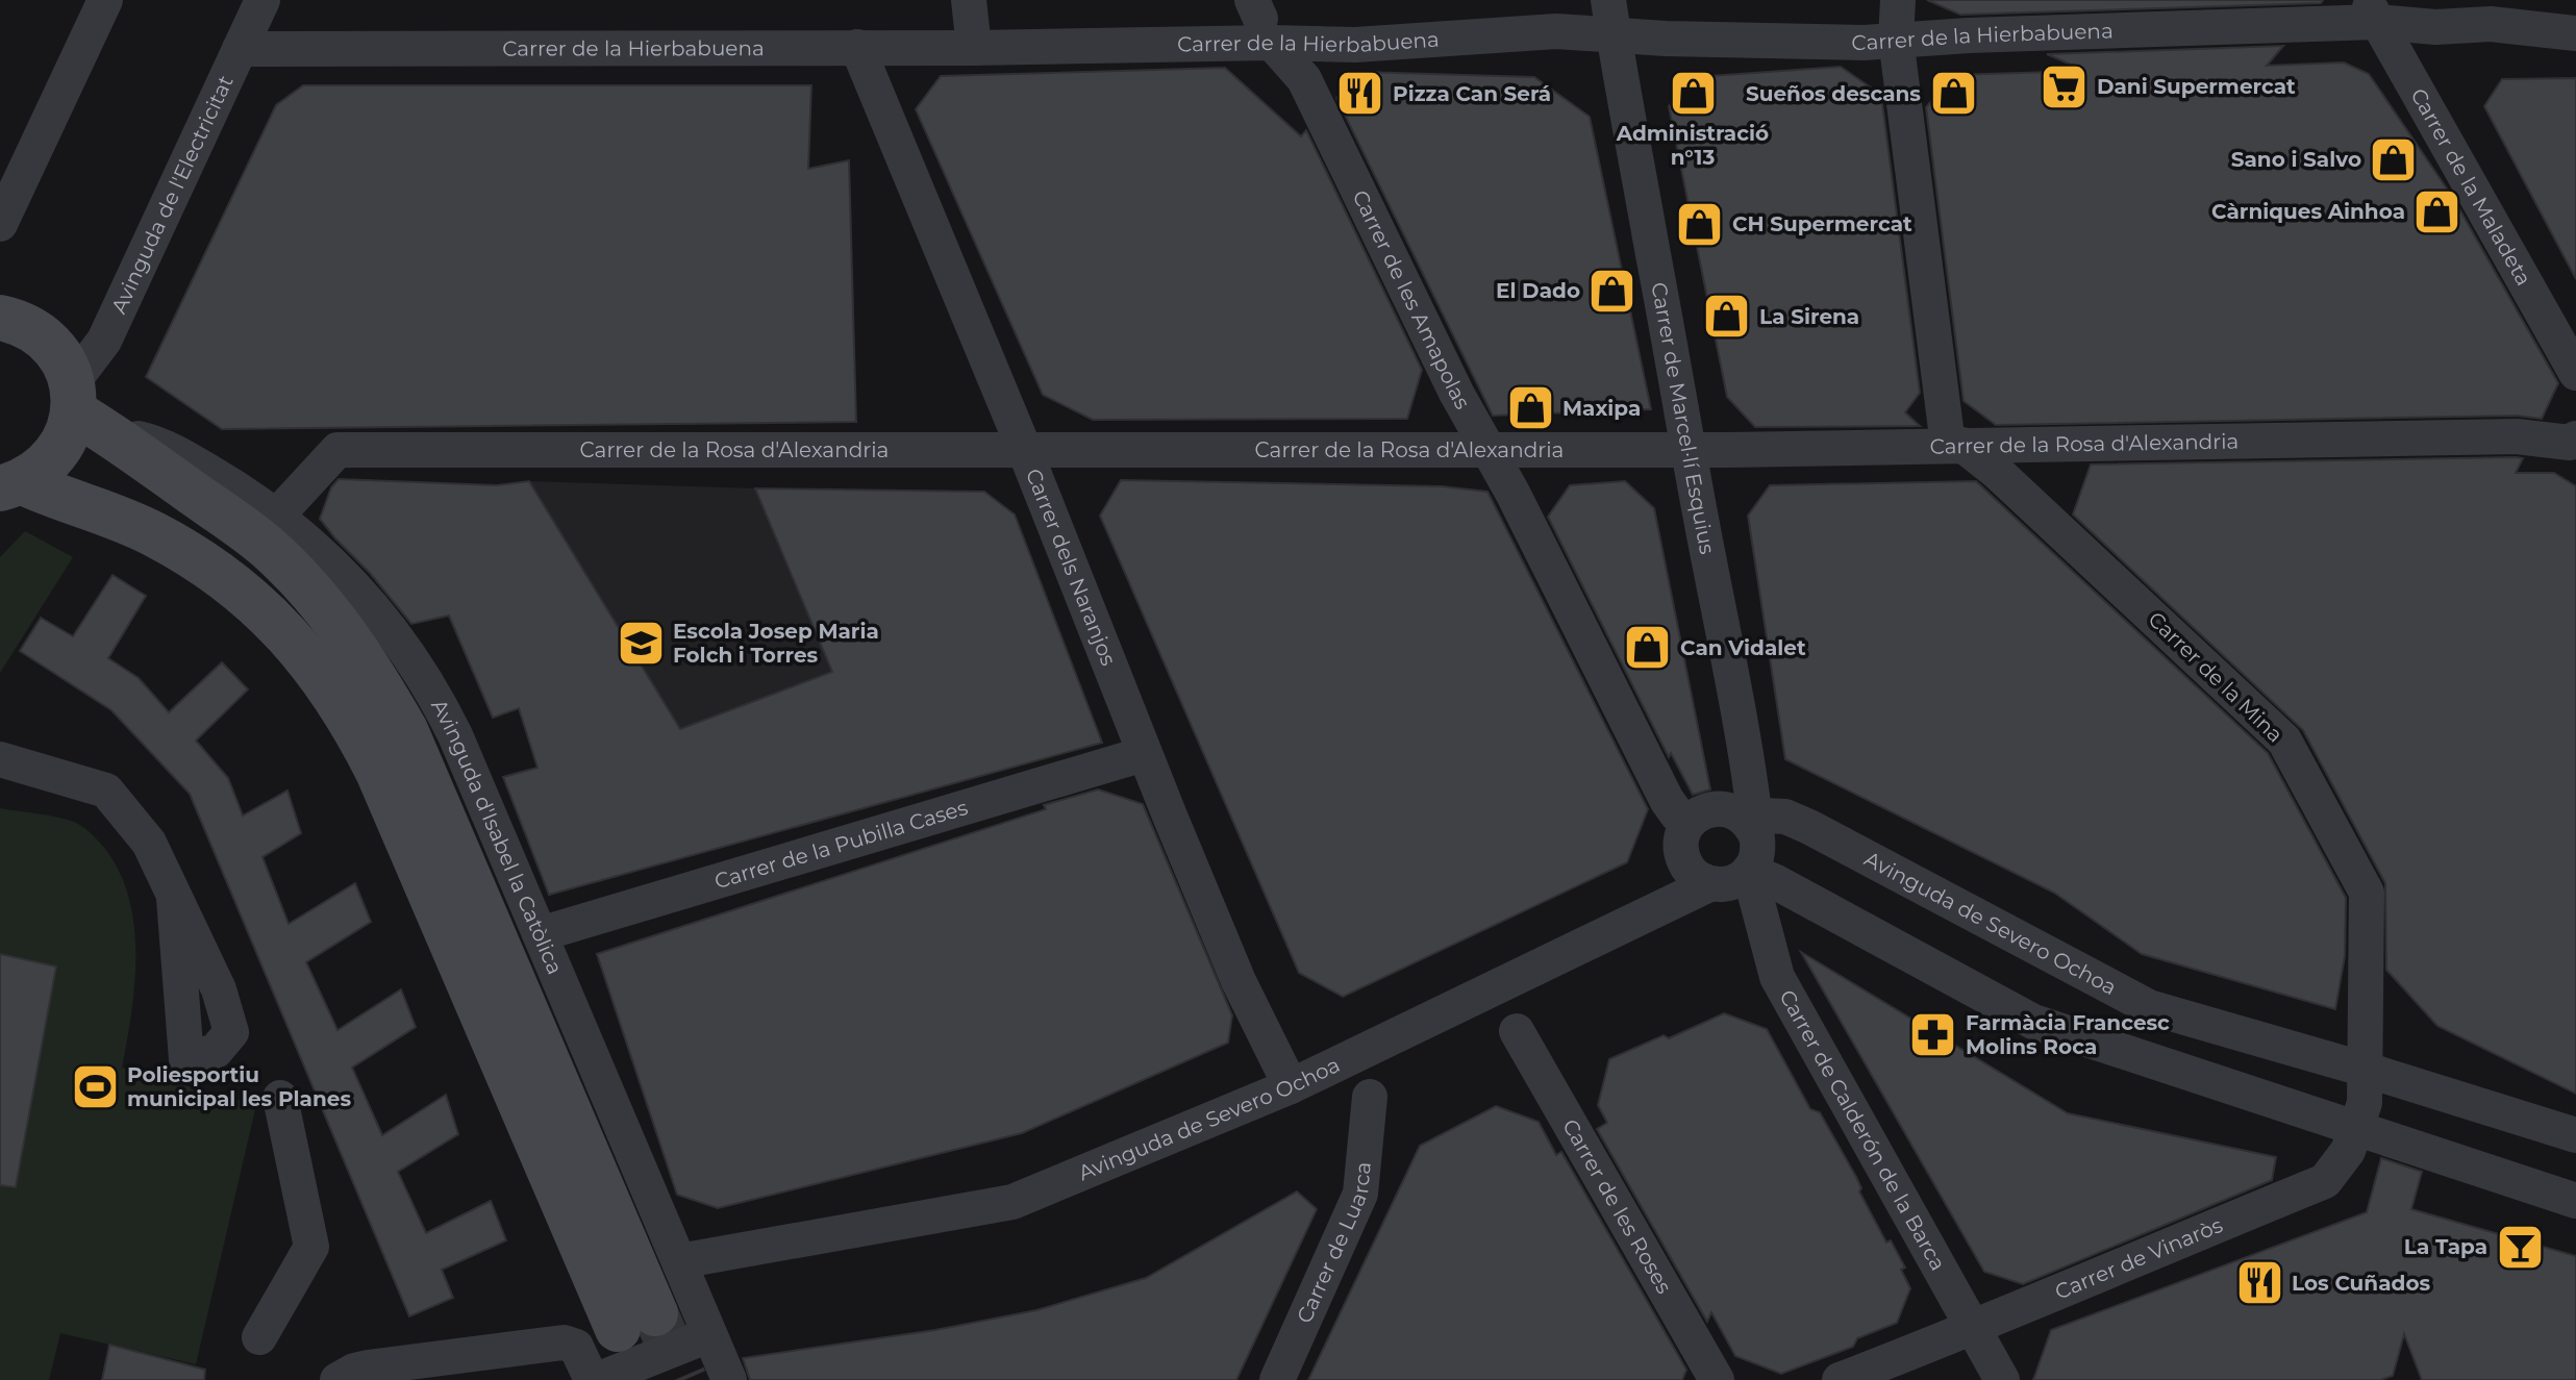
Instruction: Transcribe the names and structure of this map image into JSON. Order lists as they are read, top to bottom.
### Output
{
  "streets": {
    "street": [
      "Carrer de la Hierbabuena",
      "Carrer de la Maladeta",
      "Avinguda de l'Electricitat",
      "Carrer de les Amapolas",
      "Carrer de Marcel·lí Esquius",
      "Carrer de la Rosa d'Alexandria",
      "Carrer dels Naranjos",
      "Carrer de la Mina",
      "Avinguda d'Isabel la Catòlica",
      "Carrer de la Pubilla Cases",
      "Avinguda de Severo Ochoa",
      "Carrer de Calderón de la Barca",
      "Carrer de les Roses",
      "Carrer de Luarca",
      "Carrer de Vinaròs"
    ]
  },
  "crossings": [
    ["Carrer de la Hierbabuena", "Carrer de la Maladeta"],
    ["Carrer de la Hierbabuena", "Avinguda de l'Electricitat"],
    ["Carrer de la Hierbabuena", "Carrer de les Amapolas"],
    ["Carrer de la Hierbabuena", "Carrer de Marcel·lí Esquius"],
    ["Carrer de la Hierbabuena", "Carrer dels Naranjos"],
    ["Avinguda de l'Electricitat", "Avinguda d'Isabel la Catòlica"],
    ["Carrer de les Amapolas", "Carrer de Marcel·lí Esquius"],
    ["Carrer de les Amapolas", "Carrer de la Rosa d'Alexandria"],
    ["Carrer de les Amapolas", "Avinguda de Severo Ochoa"],
    ["Carrer de les Amapolas", "Carrer de Calderón de la Barca"],
    ["Carrer de Marcel·lí Esquius", "Carrer de la Rosa d'Alexandria"],
    ["Carrer de Marcel·lí Esquius", "Avinguda de Severo Ochoa"],
    ["Carrer de Marcel·lí Esquius", "Carrer de Calderón de la Barca"],
    ["Carrer de la Rosa d'Alexandria", "Carrer dels Naranjos"],
    ["Carrer de la Rosa d'Alexandria", "Carrer de la Mina"],
    ["Carrer de la Rosa d'Alexandria", "Avinguda d'Isabel la Catòlica"],
    ["Carrer dels Naranjos", "Carrer de la Pubilla Cases"],
    ["Carrer dels Naranjos", "Avinguda de Severo Ochoa"],
    ["Carrer de la Mina", "Avinguda de Severo Ochoa"],
    ["Carrer de la Mina", "Carrer de Vinaròs"],
    ["Avinguda d'Isabel la Catòlica", "Carrer de la Pubilla Cases"],
    ["Avinguda d'Isabel la Catòlica", "Avinguda de Severo Ochoa"],
    ["Avinguda de Severo Ochoa", "Carrer de Calderón de la Barca"],
    ["Avinguda de Severo Ochoa", "Carrer de Vinaròs"],
    ["Carrer de Calderón de la Barca", "Carrer de Vinaròs"]
  ],
  "places": {
    "supermarket": ["Dani Supermercat"],
    "shop": [
      "Administració n°13",
      "Sueños descans",
      "Sano i Salvo",
      "Càrniques Ainhoa",
      "CH Supermercat",
      "El Dado",
      "La Sirena",
      "Maxipa",
      "Can Vidalet"
    ],
    "restaurant": ["Pizza Can Será", "Los Cuñados"],
    "school or university": ["Escola Josep Maria Folch i Torres"],
    "pharmacy": ["Farmàcia Francesc Molins Roca"],
    "sports": ["Poliesportiu municipal les Planes"],
    "bar": ["La Tapa"]
  }
}
